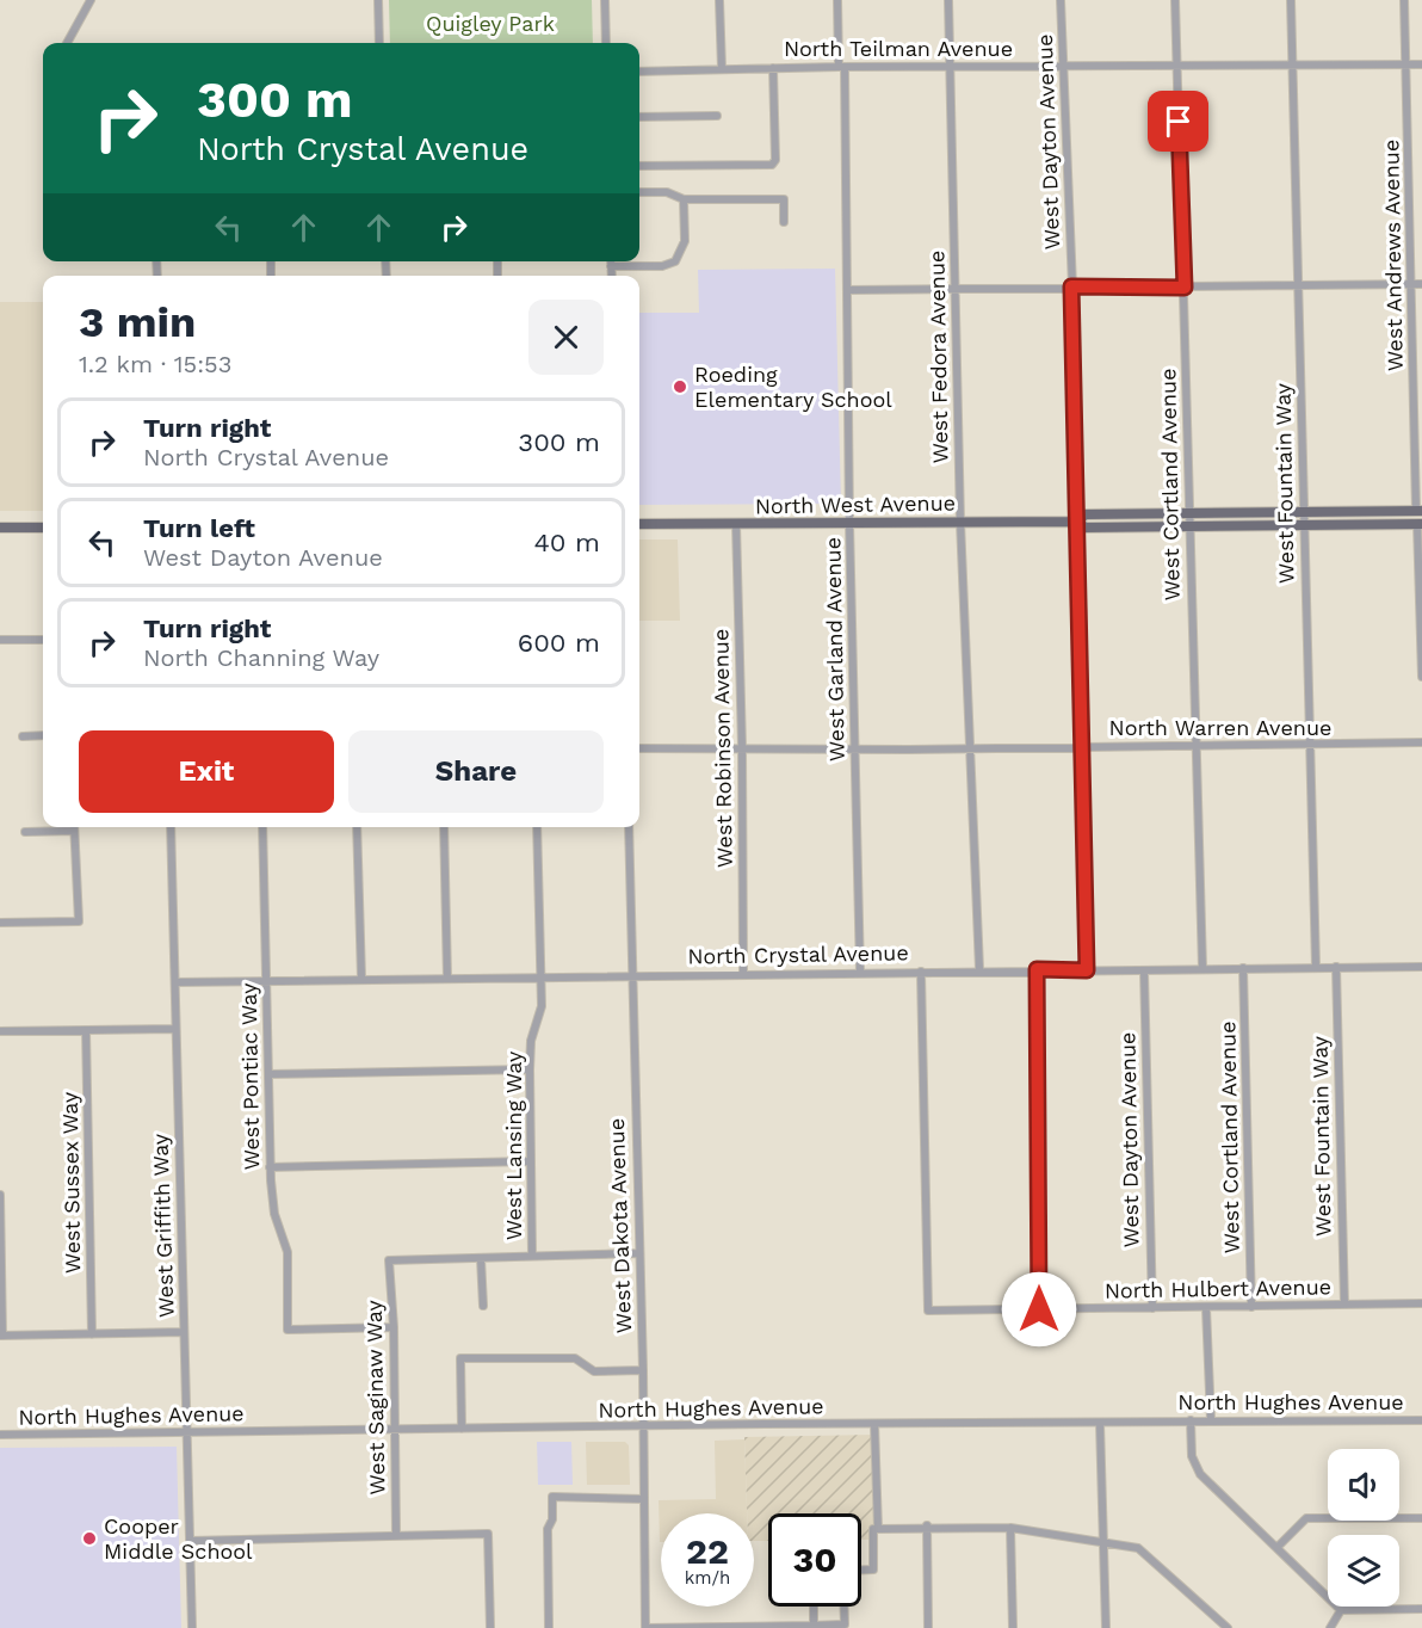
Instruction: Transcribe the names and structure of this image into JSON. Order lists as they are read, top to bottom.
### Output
{
  "streets": {
    "main road": ["North West Avenue"],
    "street": [
      "North Teilman Avenue",
      "West Dayton Avenue",
      "West Andrews Avenue",
      "West Fedora Avenue",
      "West Fountain Way",
      "West Cortland Avenue",
      "West Garland Avenue",
      "North Warren Avenue",
      "West Robinson Avenue",
      "North Crystal Avenue",
      "West Pontiac Way",
      "West Lansing Way",
      "West Sussex Way",
      "West Griffith Way",
      "West Dakota Avenue",
      "North Hulbert Avenue",
      "West Saginaw Way",
      "North Hughes Avenue"
    ]
  },
  "crossings": [
    ["North Teilman Avenue", "West Dayton Avenue"],
    ["North Teilman Avenue", "West Andrews Avenue"],
    ["North Teilman Avenue", "West Fedora Avenue"],
    ["North Teilman Avenue", "West Fountain Way"],
    ["North Teilman Avenue", "West Cortland Avenue"],
    ["North Teilman Avenue", "West Garland Avenue"],
    ["West Dayton Avenue", "North West Avenue"],
    ["West Dayton Avenue", "North Warren Avenue"],
    ["West Dayton Avenue", "North Crystal Avenue"],
    ["West Dayton Avenue", "North Hulbert Avenue"],
    ["West Andrews Avenue", "North West Avenue"],
    ["West Fedora Avenue", "North West Avenue"],
    ["West Fedora Avenue", "North Warren Avenue"],
    ["West Fedora Avenue", "North Crystal Avenue"],
    ["West Fountain Way", "North West Avenue"],
    ["West Fountain Way", "North Warren Avenue"],
    ["West Fountain Way", "North Crystal Avenue"],
    ["West Fountain Way", "North Hulbert Avenue"],
    ["West Cortland Avenue", "North West Avenue"],
    ["West Cortland Avenue", "North Warren Avenue"],
    ["West Cortland Avenue", "North Crystal Avenue"],
    ["West Cortland Avenue", "North Hulbert Avenue"],
    ["North West Avenue", "West Garland Avenue"],
    ["North West Avenue", "West Robinson Avenue"],
    ["West Garland Avenue", "North Warren Avenue"],
    ["West Garland Avenue", "North Crystal Avenue"],
    ["North Warren Avenue", "West Robinson Avenue"],
    ["West Robinson Avenue", "North Crystal Avenue"],
    ["North Crystal Avenue", "West Pontiac Way"],
    ["North Crystal Avenue", "West Lansing Way"],
    ["North Crystal Avenue", "West Griffith Way"],
    ["North Crystal Avenue", "West Dakota Avenue"],
    ["North Crystal Avenue", "North Hulbert Avenue"],
    ["West Pontiac Way", "West Saginaw Way"],
    ["West Griffith Way", "North Hughes Avenue"],
    ["West Dakota Avenue", "North Hughes Avenue"],
    ["West Saginaw Way", "North Hughes Avenue"]
  ],
  "parks": ["Quigley Park"],
  "places": ["Roeding Elementary School", "Cooper Middle School"],
  "page": {
    "turn": ["300 m", "North Crystal Avenue"],
    "heading": ["3 min", "1.2 km · 15:53"],
    "list": [
      {
        "name": "Turn right",
        "note": "North Crystal Avenue",
        "value": "300 m"
      },
      {
        "name": "Turn left",
        "note": "West Dayton Avenue",
        "value": "40 m"
      },
      {
        "name": "Turn right",
        "note": "North Channing Way",
        "value": "600 m"
      }
    ],
    "buttons": ["Exit", "Share"],
    "speed": "22 km/h",
    "limit": "30"
  }
}
